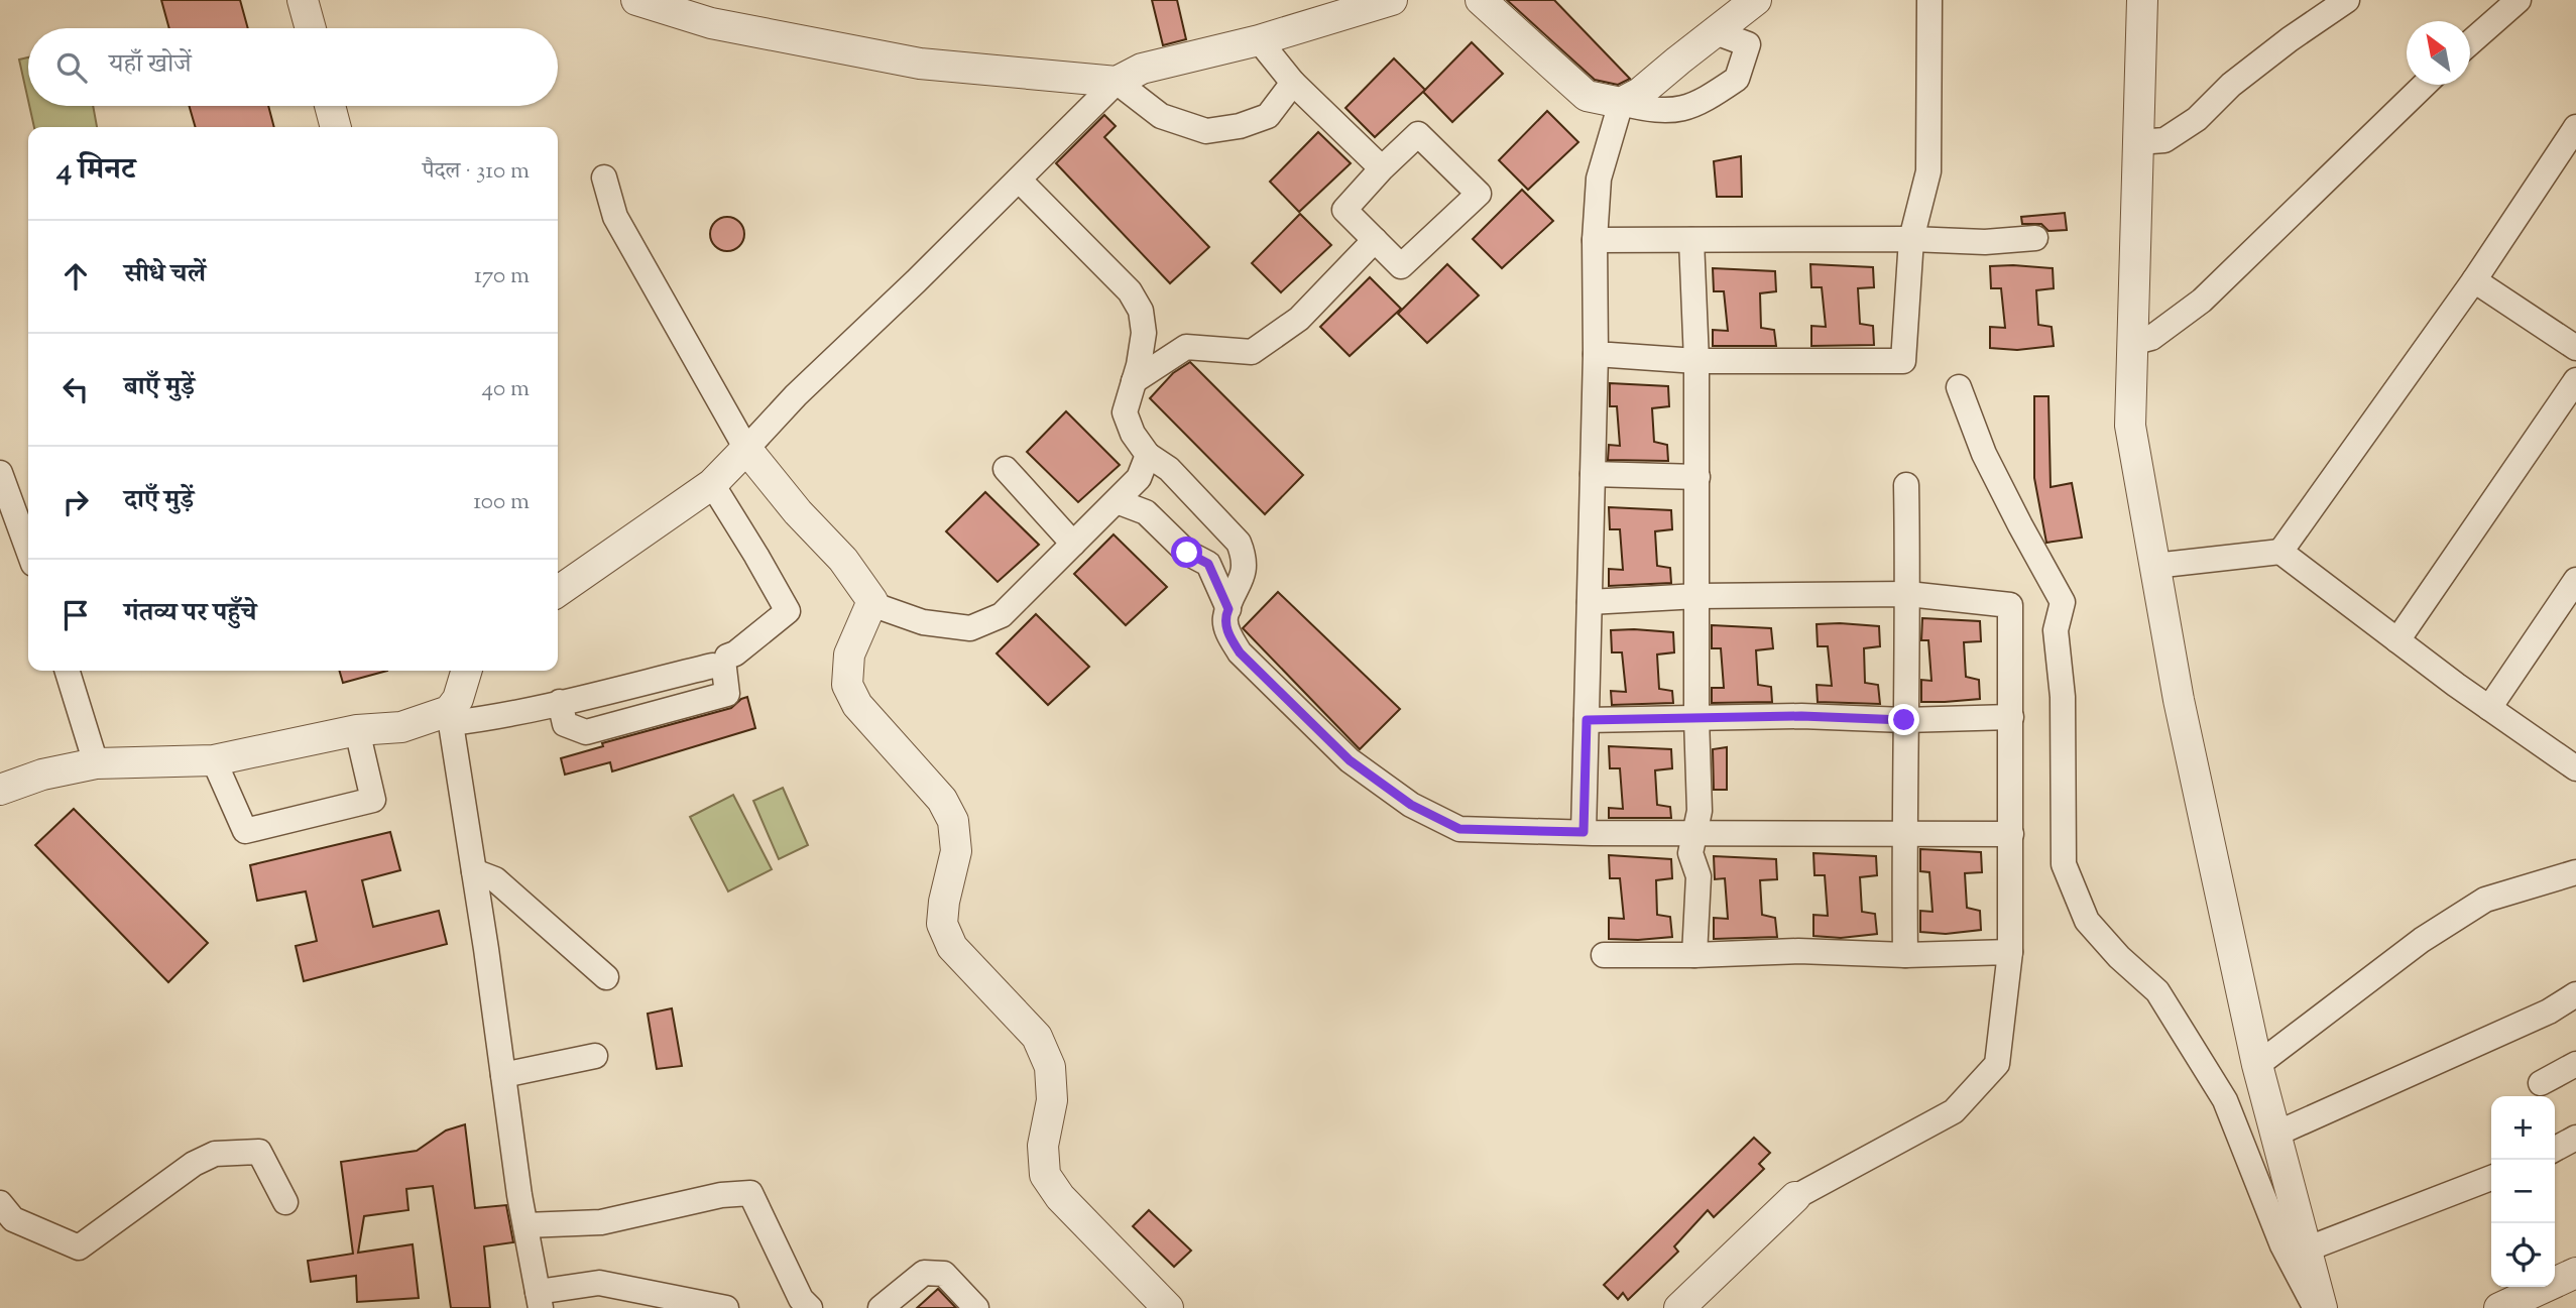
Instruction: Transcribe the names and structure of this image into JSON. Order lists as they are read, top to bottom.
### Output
{
  "north": "top left",
  "page": {
    "search": "यहाँ खोजें",
    "heading": ["4 मिनट", "पैदल · 310 m"],
    "list": [
      ["सीधे चलें", "170 m"],
      ["बाएँ मुड़ें", "40 m"],
      ["दाएँ मुड़ें", "100 m"],
      "गंतव्य पर पहुँचे"
    ],
    "map_buttons": ["+", "−"]
  }
}
